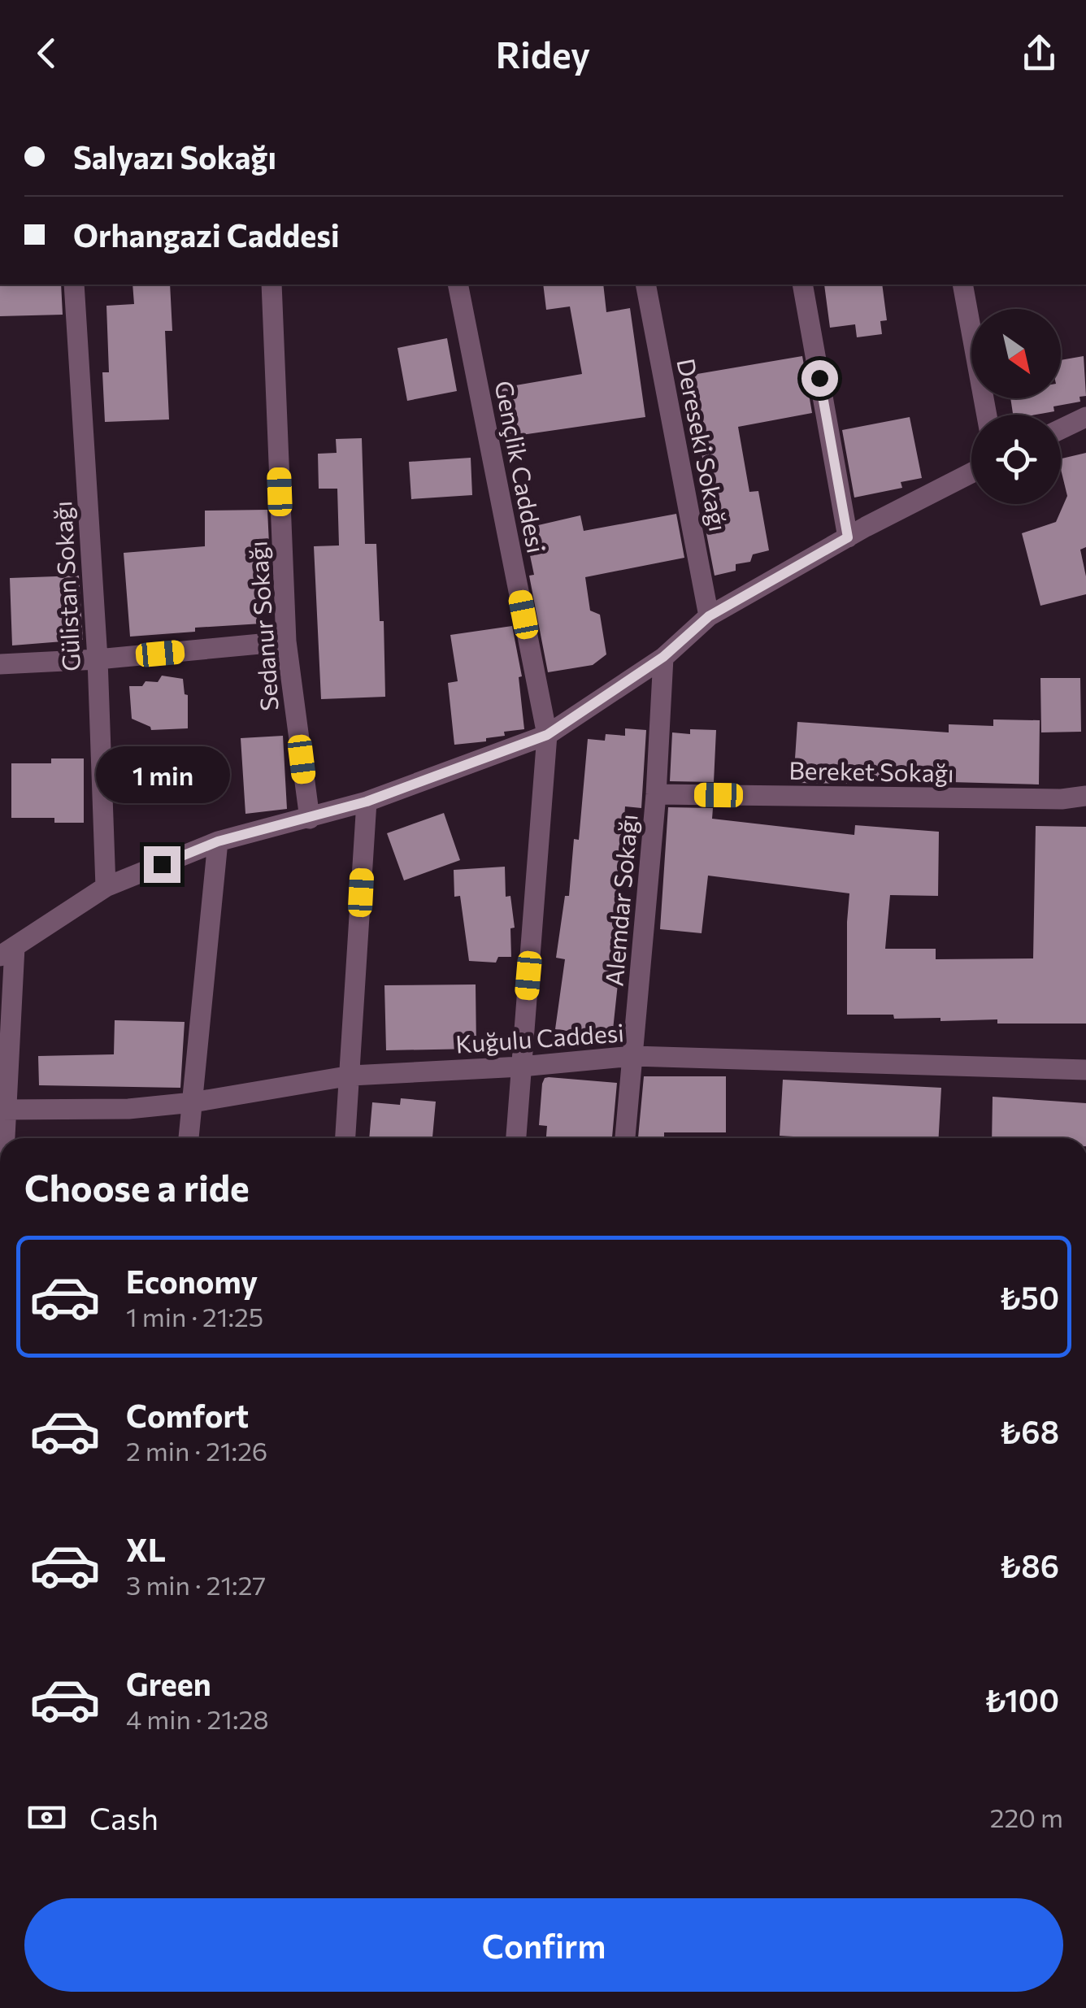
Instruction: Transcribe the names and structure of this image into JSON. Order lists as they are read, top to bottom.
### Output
{
  "streets": {
    "street": [
      "Dereseki Sokağı",
      "Gençlik Caddesi",
      "Gülistan Sokağı",
      "Sedanur Sokağı",
      "Bereket Sokağı",
      "Alemdar Sokağı",
      "Kuğulu Caddesi"
    ]
  },
  "crossings": [
    ["Gençlik Caddesi", "Kuğulu Caddesi"],
    ["Bereket Sokağı", "Alemdar Sokağı"],
    ["Alemdar Sokağı", "Kuğulu Caddesi"]
  ],
  "north": "bottom right",
  "page": {
    "header": "Ridey",
    "banner": ["Salyazı Sokağı", "Orhangazi Caddesi"],
    "bubble": "1 min",
    "heading": "Choose a ride",
    "list": [
      {
        "name": "Economy",
        "note": "1 min · 21:25",
        "value": "₺50"
      },
      {
        "name": "Comfort",
        "note": "2 min · 21:26",
        "value": "₺68"
      },
      {
        "name": "XL",
        "note": "3 min · 21:27",
        "value": "₺86"
      },
      {
        "name": "Green",
        "note": "4 min · 21:28",
        "value": "₺100"
      }
    ],
    "pay": ["Cash", "220 m"],
    "buttons": "Confirm"
  }
}
